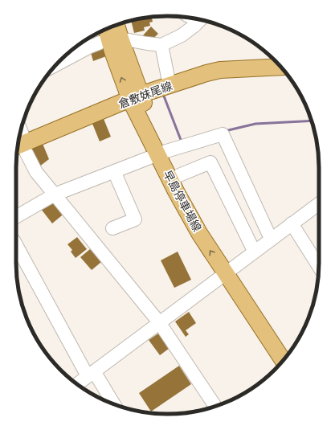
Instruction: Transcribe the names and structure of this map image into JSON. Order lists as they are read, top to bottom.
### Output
{
  "streets": {
    "main road": ["倉敷妹尾線", "早島停車場線"]
  },
  "crossings": [
    ["倉敷妹尾線", "早島停車場線"]
  ]
}
